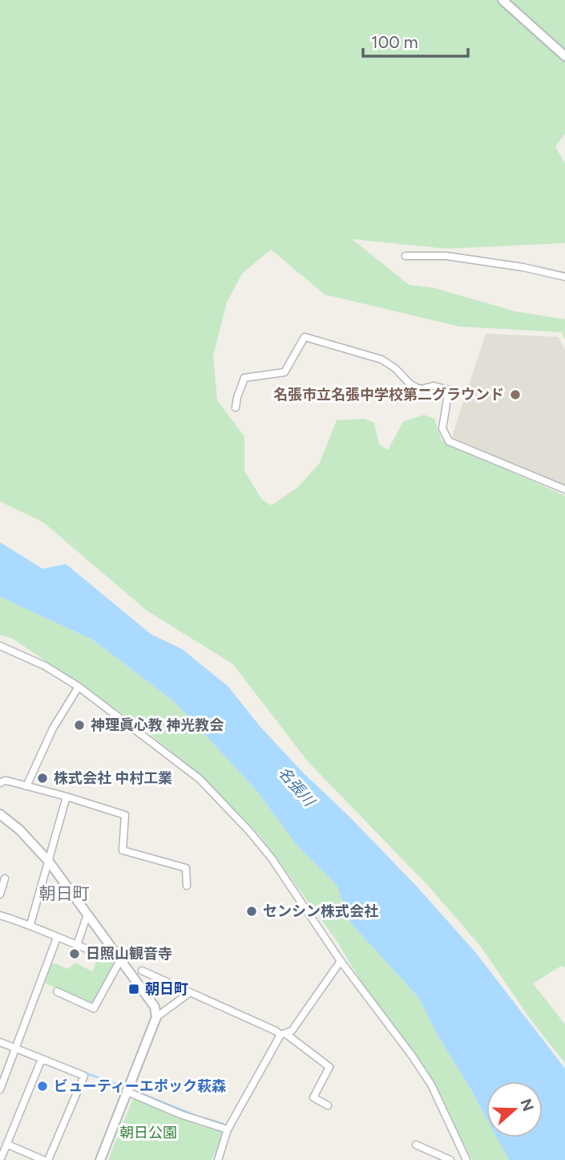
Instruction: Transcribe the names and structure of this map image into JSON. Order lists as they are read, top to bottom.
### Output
{
  "districts": ["朝日町"],
  "water": ["名張川"],
  "parks": ["朝日公園"],
  "places": {
    "other": [
      "名張市立名張中学校第二グラウンド",
      "神理眞心教 神光教会",
      "株式会社 中村工業",
      "センシン株式会社",
      "日照山観音寺",
      "ビューティーエポック萩森"
    ],
    "transit": ["朝日町"]
  },
  "scale_bar": "100 m",
  "north": "right"
}
